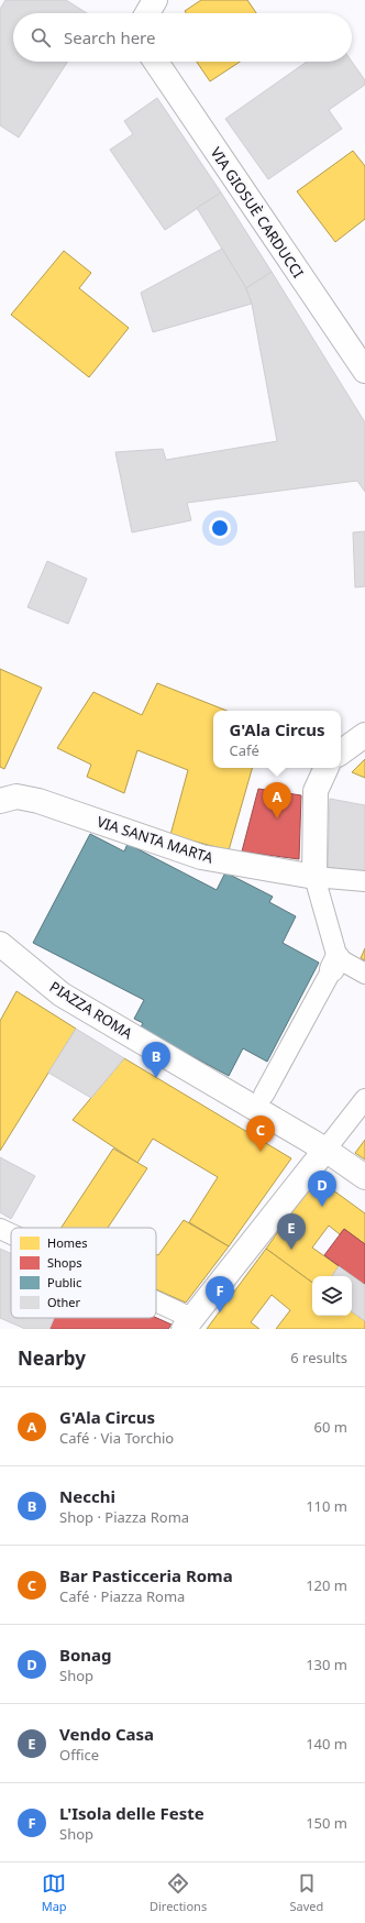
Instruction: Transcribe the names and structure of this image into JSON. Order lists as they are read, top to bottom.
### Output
{
  "streets": {
    "street": ["VIA GIOSUÈ CARDUCCI", "VIA SANTA MARTA", "PIAZZA ROMA"]
  },
  "legend": [
    "Homes",
    "Shops",
    "Public",
    "Other"
  ],
  "page": {
    "search": "Search here",
    "popup": ["G'Ala Circus", "Café"],
    "pins": [
      "A",
      "B",
      "C",
      "D",
      "E",
      "F"
    ],
    "heading": ["Nearby", "6 results"],
    "list": [
      {
        "mark": "A",
        "name": "G'Ala Circus",
        "note": "Café · Via Torchio",
        "value": "60 m"
      },
      {
        "mark": "B",
        "name": "Necchi",
        "note": "Shop · Piazza Roma",
        "value": "110 m"
      },
      {
        "mark": "C",
        "name": "Bar Pasticceria Roma",
        "note": "Café · Piazza Roma",
        "value": "120 m"
      },
      {
        "mark": "D",
        "name": "Bonag",
        "note": "Shop",
        "value": "130 m"
      },
      {
        "mark": "E",
        "name": "Vendo Casa",
        "note": "Office",
        "value": "140 m"
      },
      {
        "mark": "F",
        "name": "L'Isola delle Feste",
        "note": "Shop",
        "value": "150 m"
      }
    ],
    "nav": ["Map", "Directions", "Saved"]
  }
}
